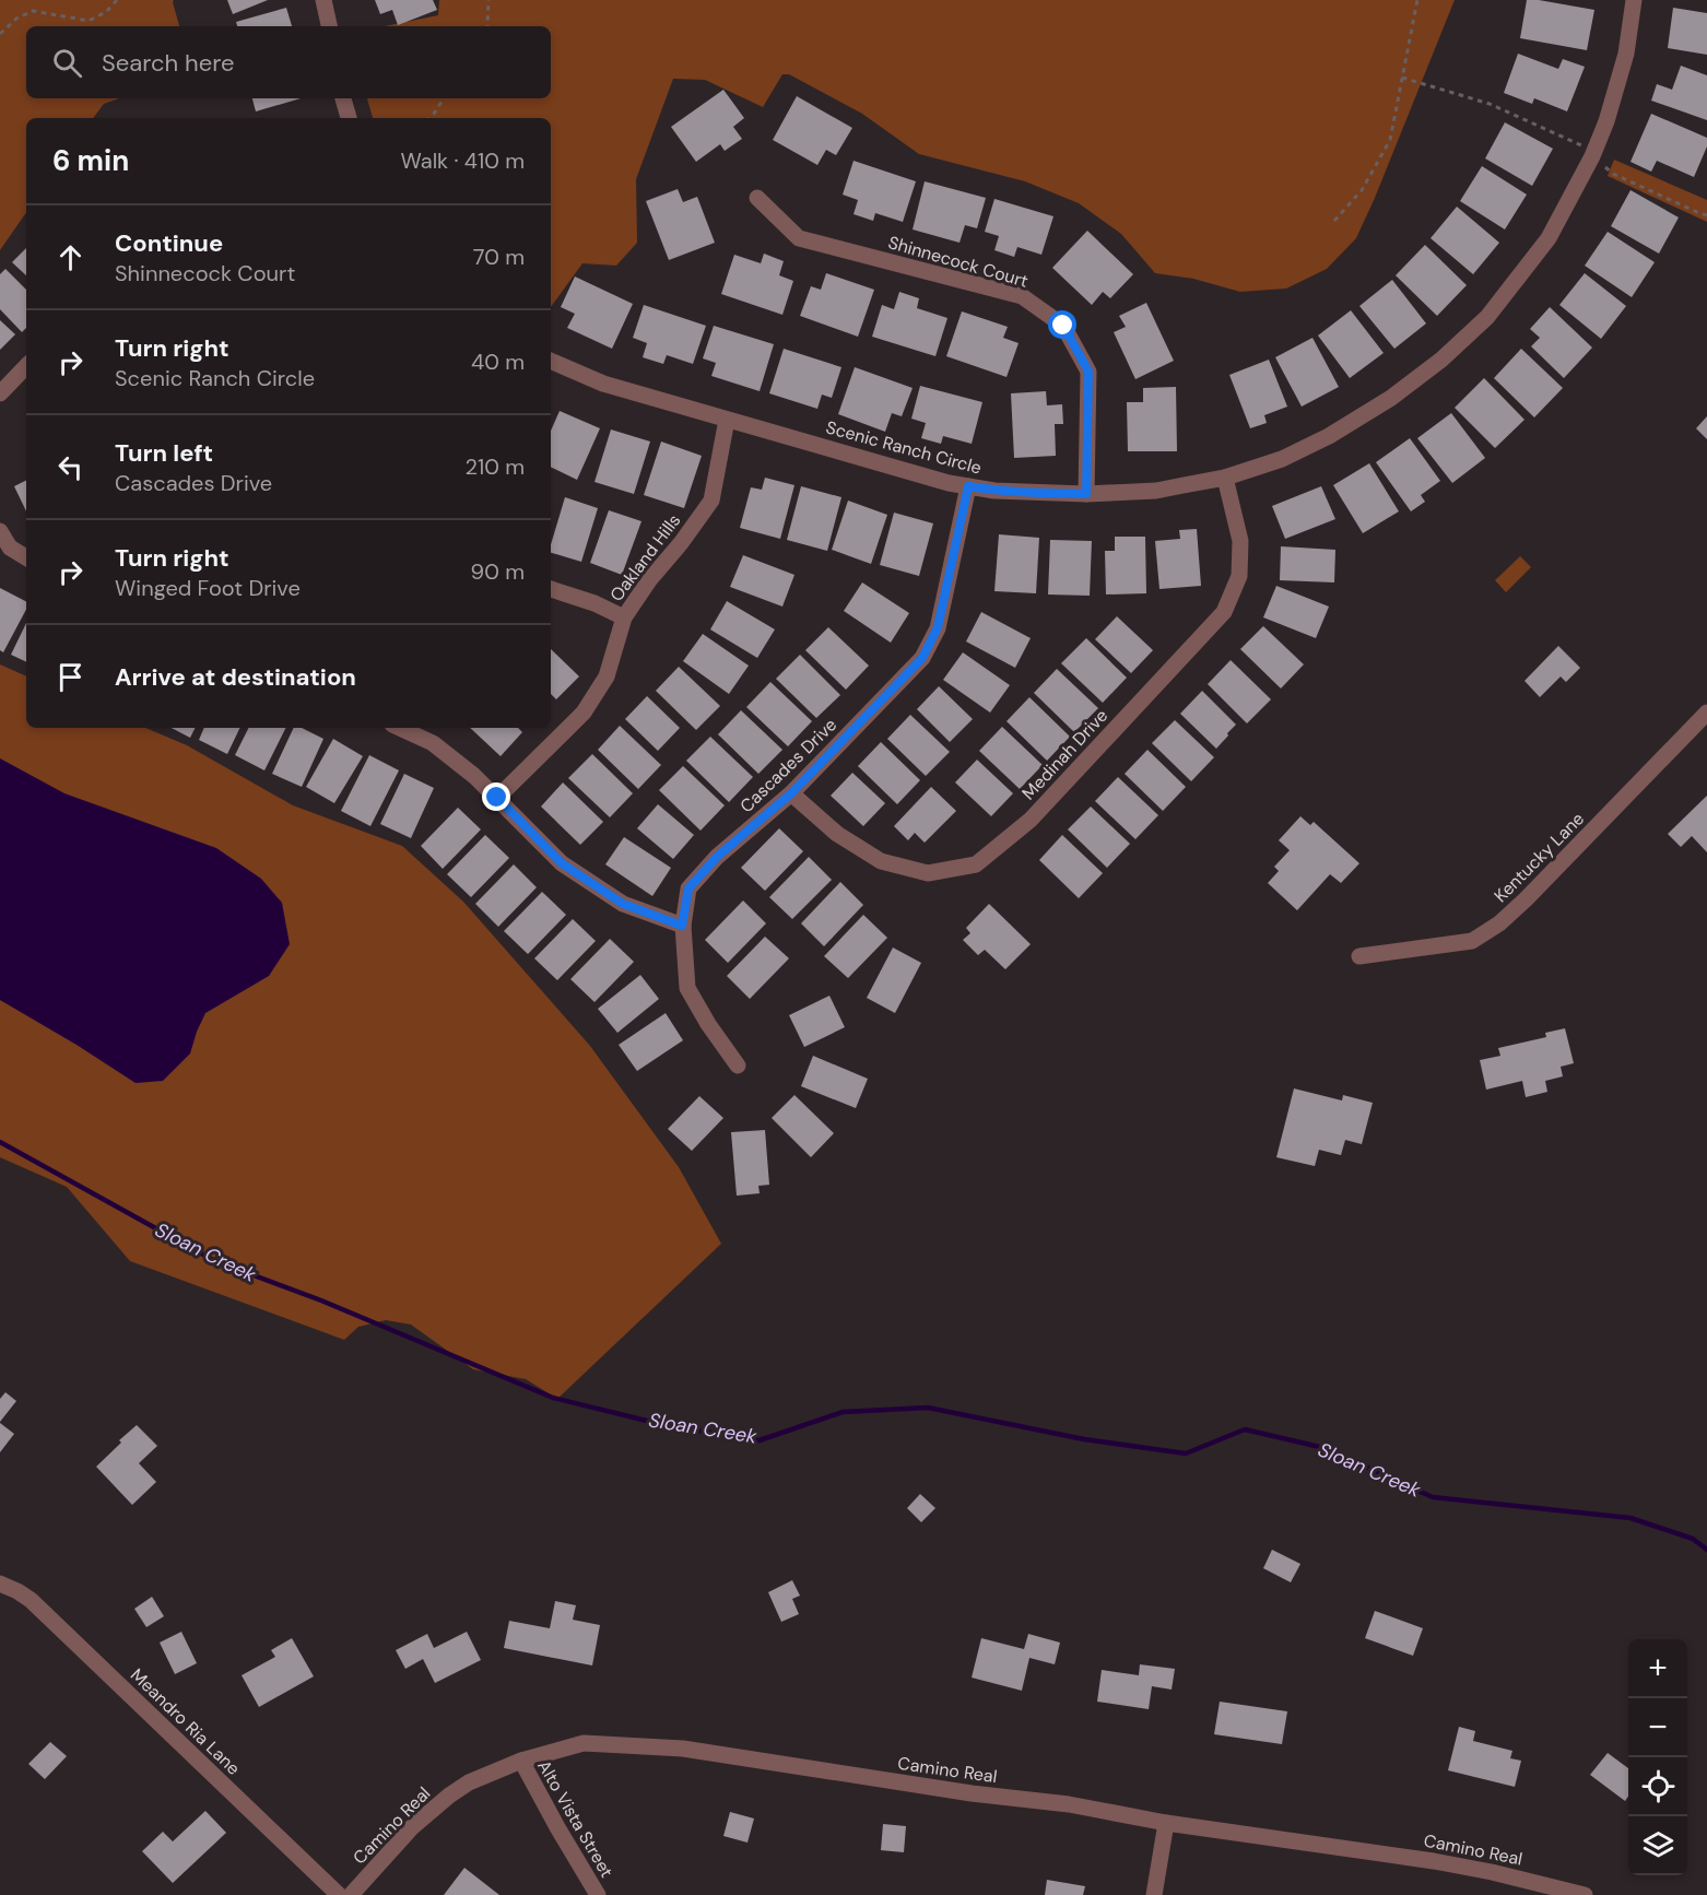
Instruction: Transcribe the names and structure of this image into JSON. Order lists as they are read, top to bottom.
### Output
{
  "streets": {
    "street": [
      "Shinnecock Court",
      "Scenic Ranch Circle",
      "Oakland Hills",
      "Medinah Drive",
      "Cascades Drive",
      "Kentucky Lane",
      "Meandro Ria Lane",
      "Camino Real",
      "Alto Vista Street"
    ]
  },
  "crossings": [
    ["Shinnecock Court", "Scenic Ranch Circle"],
    ["Scenic Ranch Circle", "Oakland Hills"],
    ["Scenic Ranch Circle", "Medinah Drive"],
    ["Scenic Ranch Circle", "Cascades Drive"],
    ["Medinah Drive", "Cascades Drive"],
    ["Camino Real", "Alto Vista Street"]
  ],
  "water": ["Sloan Creek"],
  "page": {
    "search": "Search here",
    "heading": ["6 min", "Walk · 410 m"],
    "list": [
      ["Continue", "Shinnecock Court", "70 m"],
      ["Turn right", "Scenic Ranch Circle", "40 m"],
      ["Turn left", "Cascades Drive", "210 m"],
      ["Turn right", "Winged Foot Drive", "90 m"],
      "Arrive at destination"
    ],
    "map_buttons": ["+", "−"]
  }
}
